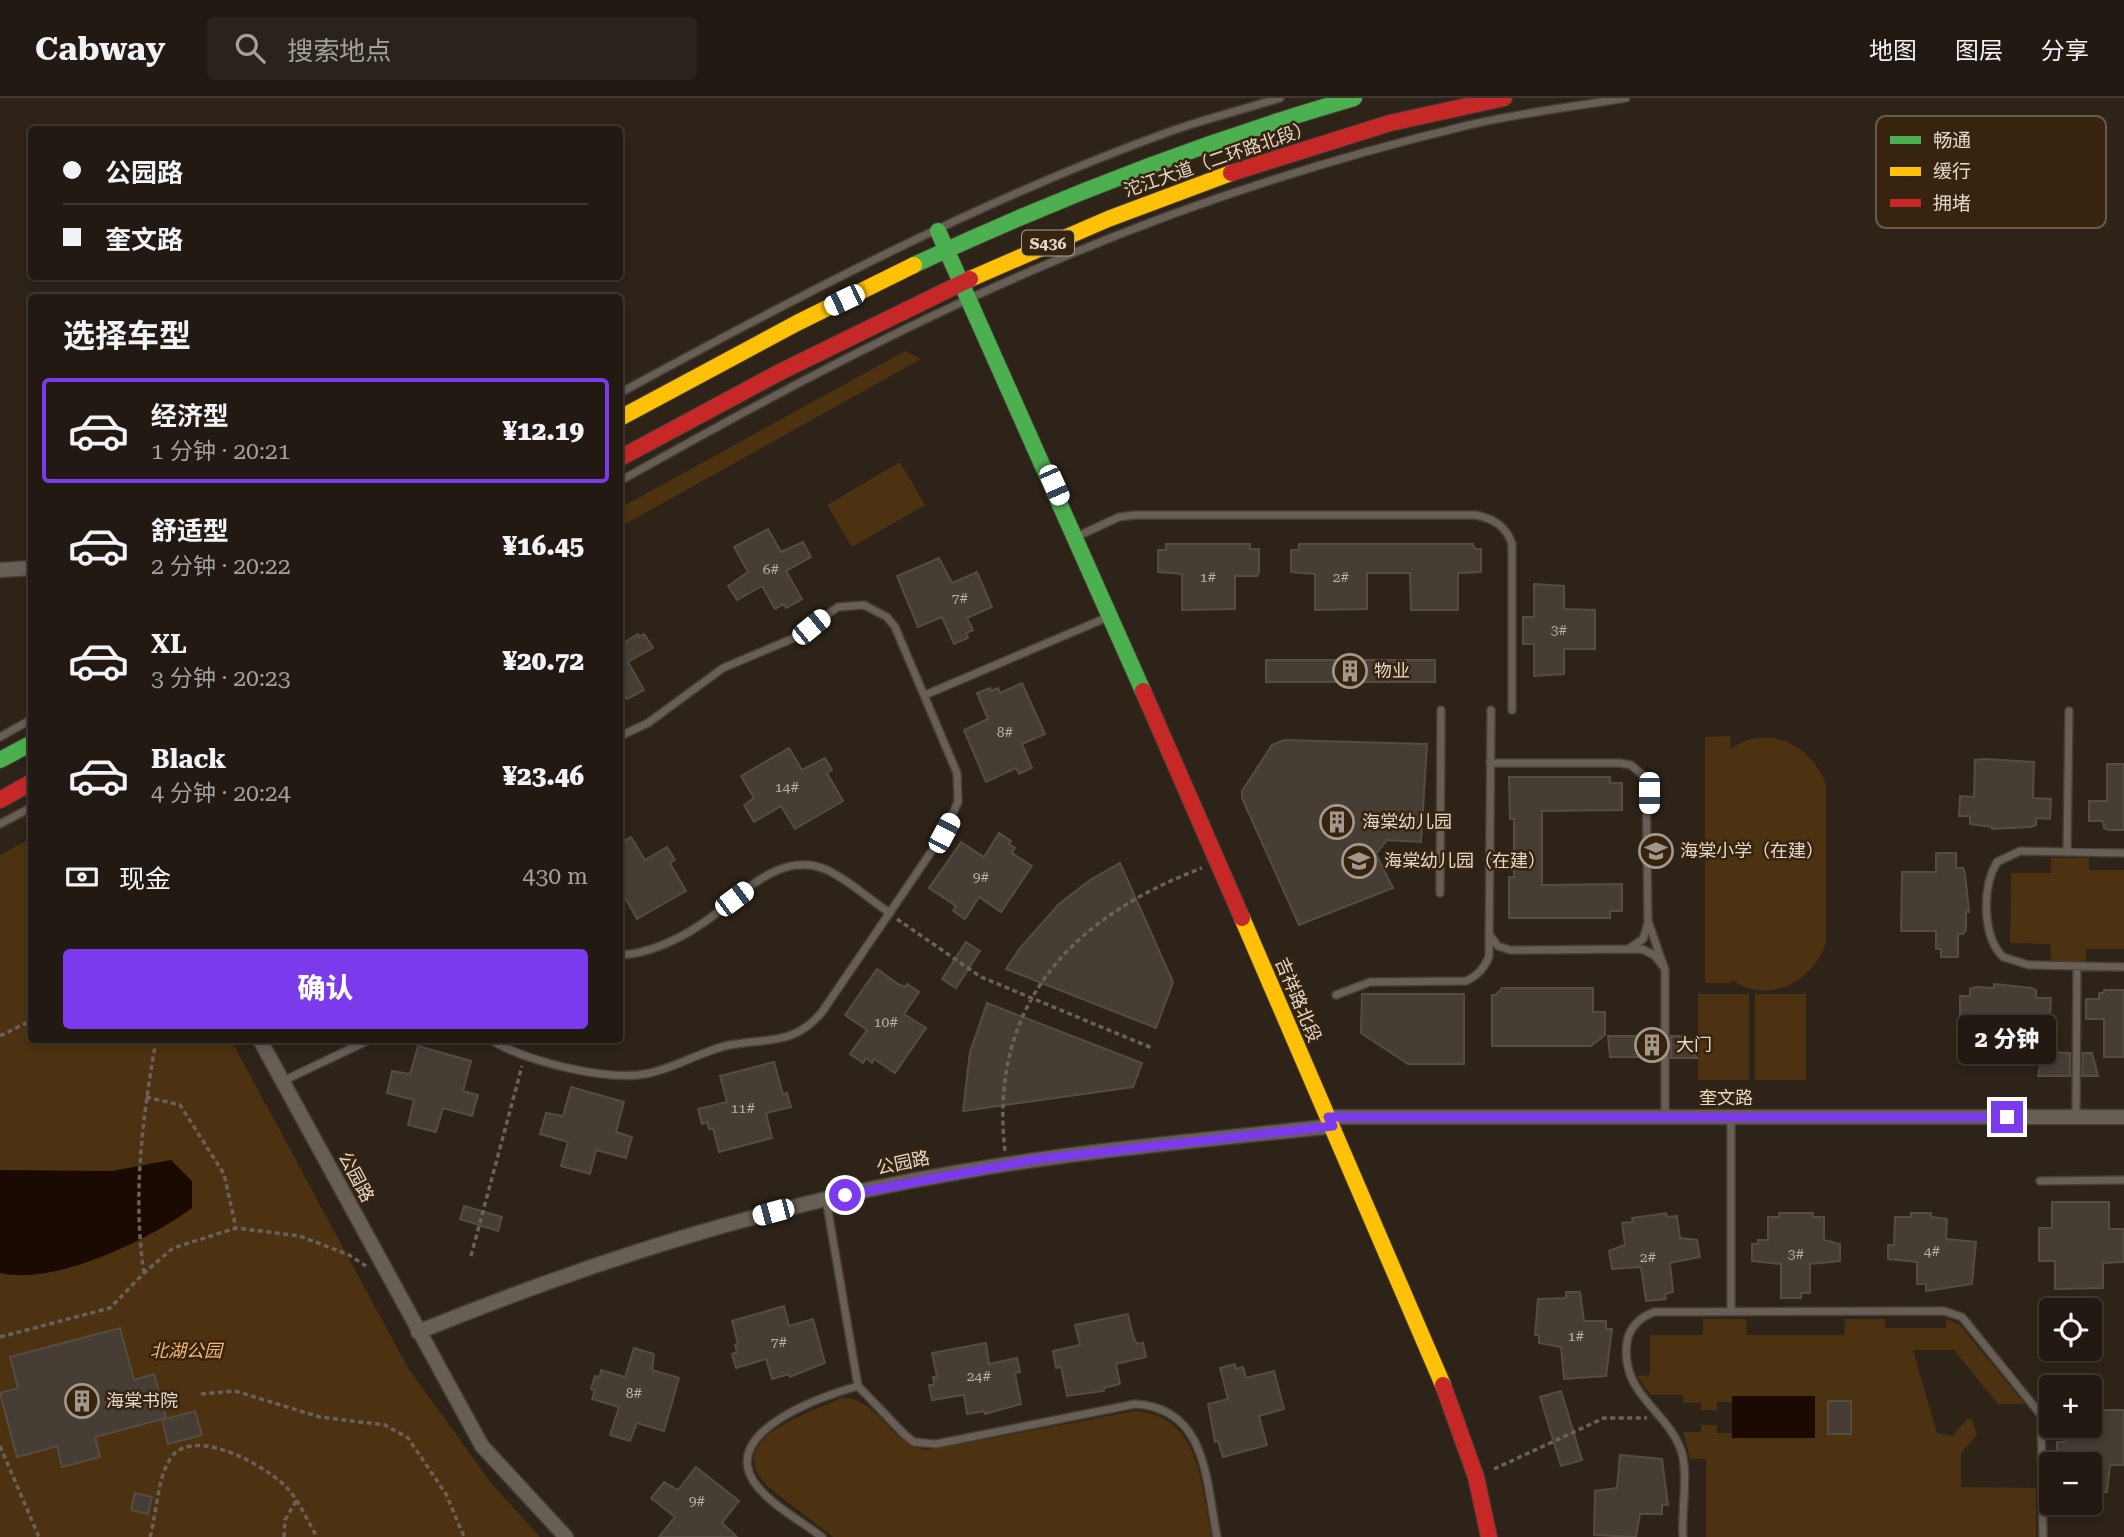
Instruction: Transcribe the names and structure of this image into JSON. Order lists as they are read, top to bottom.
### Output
{
  "streets": {
    "main road": ["沱江大道（二环路北段）", "S436", "吉祥路北段"],
    "street": ["奎文路", "公园路"]
  },
  "crossings": [
    ["沱江大道（二环路北段）", "吉祥路北段"],
    ["吉祥路北段", "奎文路"],
    ["吉祥路北段", "公园路"],
    ["奎文路", "公园路"]
  ],
  "parks": ["北湖公园"],
  "places": {
    "building": [
      "物业",
      "海棠幼儿园",
      "大门",
      "海棠书院"
    ],
    "school or university": ["海棠小学（在建）", "海棠幼儿园（在建）"]
  },
  "house_numbers": [
    "6#",
    "1#",
    "2#",
    "7#",
    "3#",
    "8#",
    "14#",
    "9#",
    "10#",
    "11#",
    "4#",
    "3#",
    "2#",
    "1#",
    "7#",
    "24#",
    "8#",
    "9#"
  ],
  "legend": ["畅通", "缓行", "拥堵"],
  "page": {
    "header": "Cabway",
    "search": "搜索地点",
    "nav": ["地图", "图层", "分享"],
    "banner": ["公园路", "奎文路"],
    "heading": "选择车型",
    "list": [
      {
        "name": "经济型",
        "note": "1 分钟 · 20:21",
        "value": "¥12.19"
      },
      {
        "name": "舒适型",
        "note": "2 分钟 · 20:22",
        "value": "¥16.45"
      },
      {
        "name": "XL",
        "note": "3 分钟 · 20:23",
        "value": "¥20.72"
      },
      {
        "name": "Black",
        "note": "4 分钟 · 20:24",
        "value": "¥23.46"
      }
    ],
    "pay": ["现金", "430 m"],
    "buttons": "确认",
    "bubble": "2 分钟",
    "map_buttons": ["+", "−"]
  }
}
